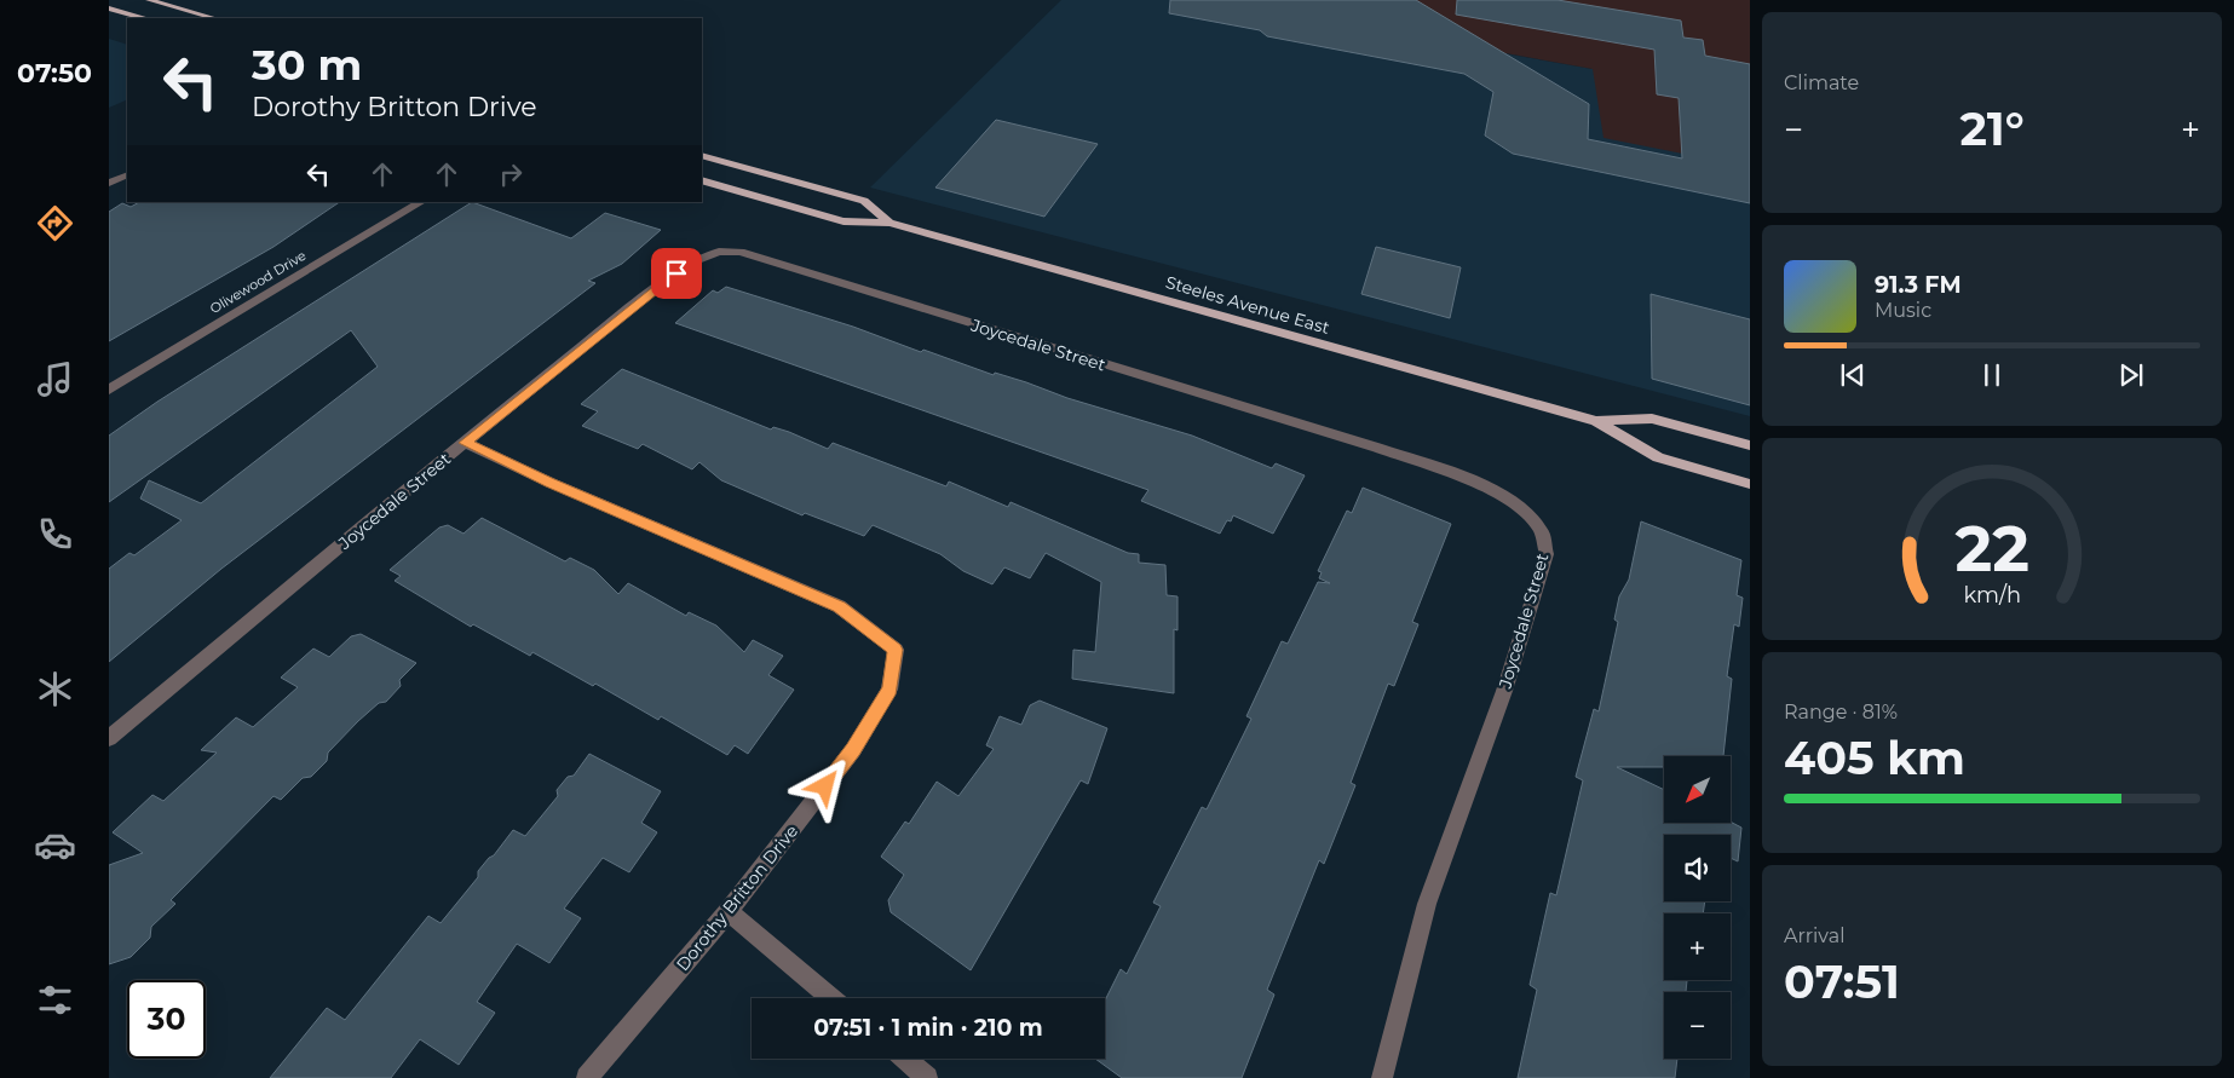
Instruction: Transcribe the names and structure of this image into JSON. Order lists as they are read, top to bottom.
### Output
{
  "streets": {
    "main road": ["Steeles Avenue East"],
    "street": ["Olivewood Drive", "Joycedale Street", "Dorothy Britton Drive"]
  },
  "crossings": [
    ["Joycedale Street", "Dorothy Britton Drive"]
  ],
  "north": "bottom left",
  "page": {
    "tabs": "07:50",
    "tile": [
      "Climate",
      ["Range · 81%", "405 km"],
      ["Arrival", "07:51"]
    ],
    "turn": ["30 m", "Dorothy Britton Drive"],
    "heat": ["−", "21°", "+"],
    "song": ["91.3 FM", "Music"],
    "map_buttons": ["+", "−"],
    "limit": "30",
    "trip": "07:51 · 1 min · 210 m",
    "gauge": ["22", "km/h"]
  }
}
